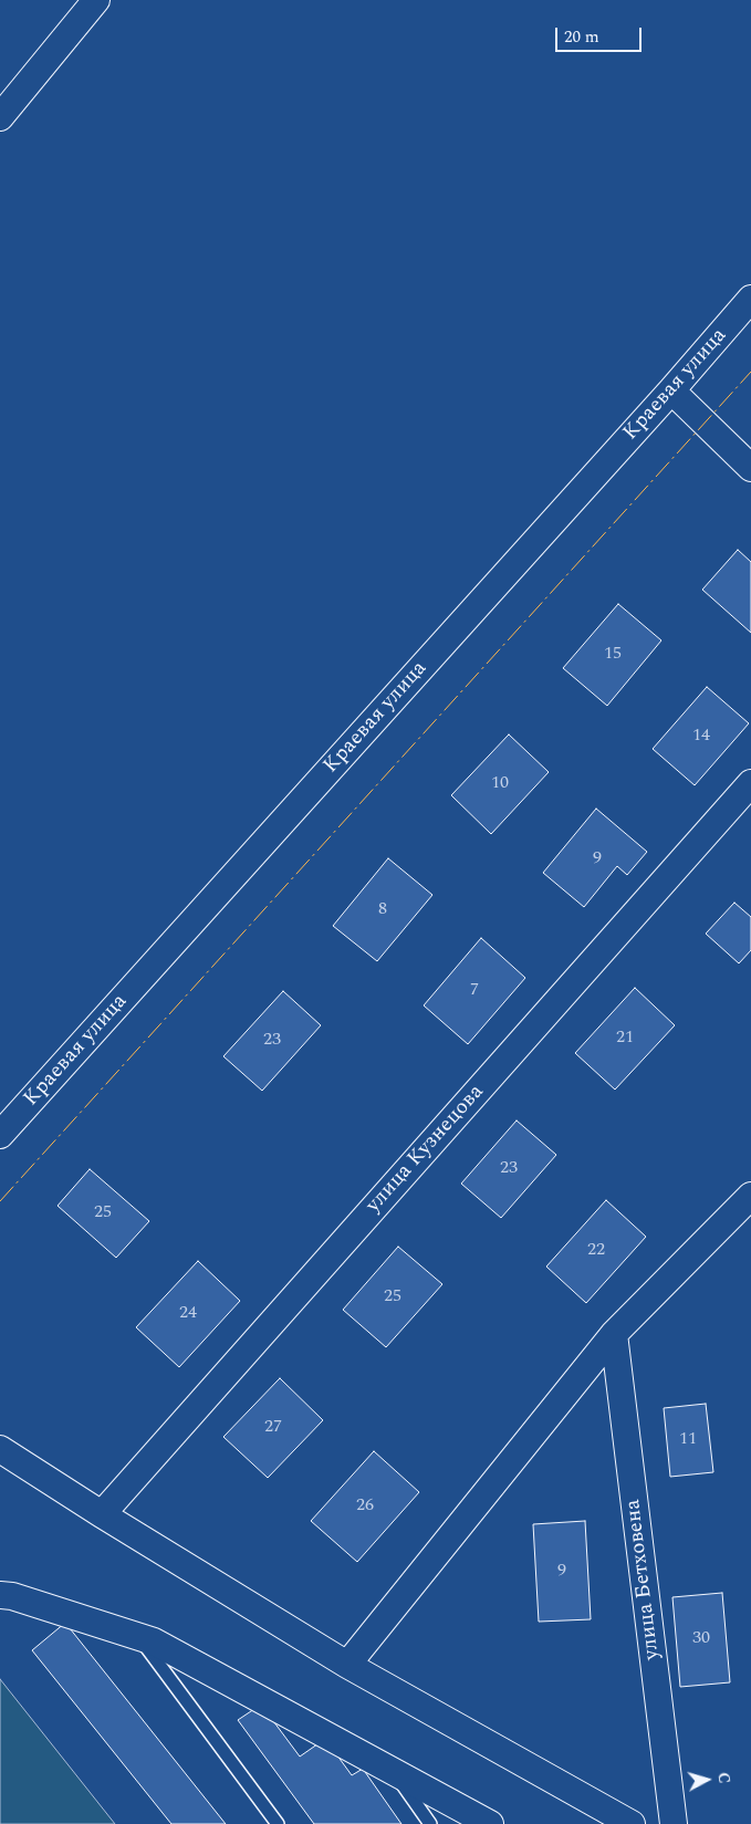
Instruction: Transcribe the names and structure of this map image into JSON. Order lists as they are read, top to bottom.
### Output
{
  "streets": {
    "street": ["Краевая улица", "улица Кузнецова", "улица Бетховена"]
  },
  "house_numbers": [
    "15",
    "14",
    "10",
    "9",
    "8",
    "7",
    "21",
    "23",
    "23",
    "25",
    "22",
    "25",
    "24",
    "27",
    "11",
    "26",
    "9",
    "30"
  ],
  "scale_bar": "20 m",
  "north": "right"
}
